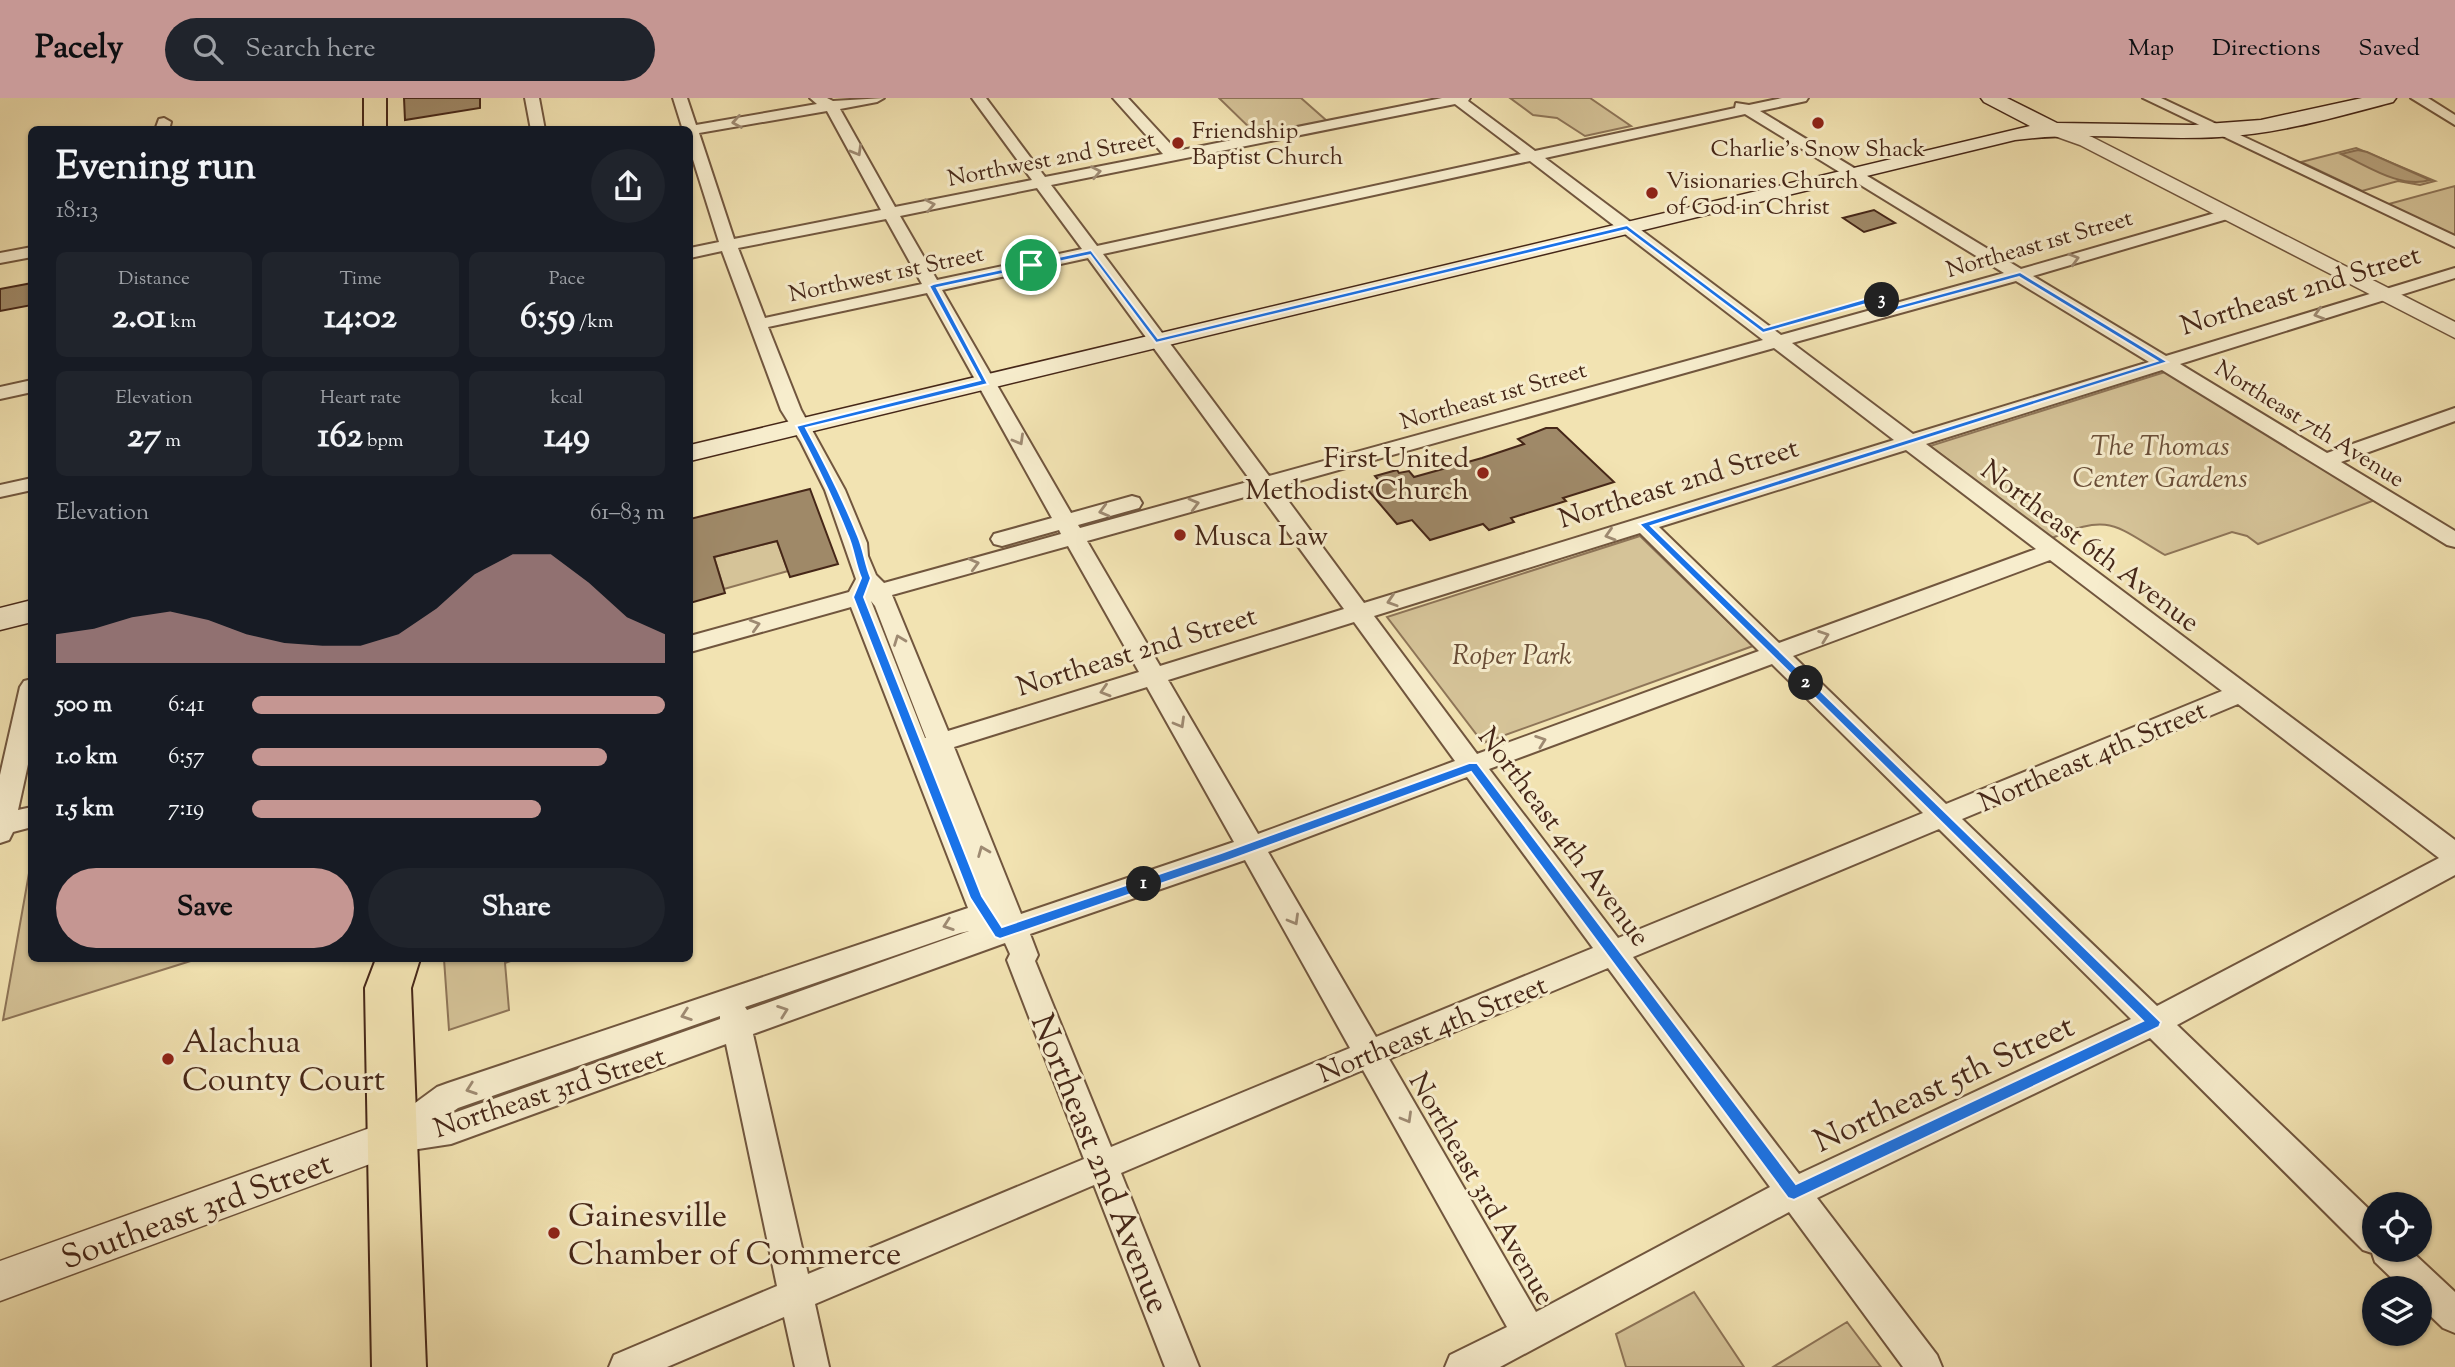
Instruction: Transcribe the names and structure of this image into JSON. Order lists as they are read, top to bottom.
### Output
{
  "streets": {
    "street": [
      "Northwest 2nd Street",
      "Northeast 1st Street",
      "Northwest 1st Street",
      "Northeast 2nd Street",
      "Northeast 7th Avenue",
      "Northeast 6th Avenue",
      "Northeast 4th Street",
      "Northeast 4th Avenue",
      "Northeast 5th Street",
      "Northeast 3rd Street",
      "Northeast 2nd Avenue",
      "Northeast 3rd Avenue",
      "Southeast 3rd Street"
    ]
  },
  "crossings": [
    ["Northwest 2nd Street", "Northeast 6th Avenue"],
    ["Northwest 2nd Street", "Northeast 4th Avenue"],
    ["Northwest 2nd Street", "Northeast 2nd Avenue"],
    ["Northwest 2nd Street", "Northeast 3rd Avenue"],
    ["Northeast 1st Street", "Northeast 7th Avenue"],
    ["Northeast 1st Street", "Northeast 6th Avenue"],
    ["Northeast 1st Street", "Northeast 4th Avenue"],
    ["Northeast 1st Street", "Northeast 2nd Avenue"],
    ["Northeast 1st Street", "Northeast 3rd Avenue"],
    ["Northwest 1st Street", "Northeast 7th Avenue"],
    ["Northwest 1st Street", "Northeast 6th Avenue"],
    ["Northwest 1st Street", "Northeast 4th Avenue"],
    ["Northwest 1st Street", "Northeast 2nd Avenue"],
    ["Northwest 1st Street", "Northeast 3rd Avenue"],
    ["Northeast 2nd Street", "Northeast 7th Avenue"],
    ["Northeast 2nd Street", "Northeast 6th Avenue"],
    ["Northeast 2nd Street", "Northeast 4th Avenue"],
    ["Northeast 2nd Street", "Northeast 2nd Avenue"],
    ["Northeast 2nd Street", "Northeast 3rd Avenue"],
    ["Northeast 6th Avenue", "Northeast 4th Street"],
    ["Northeast 6th Avenue", "Northeast 3rd Street"],
    ["Northeast 4th Street", "Northeast 4th Avenue"],
    ["Northeast 4th Street", "Northeast 2nd Avenue"],
    ["Northeast 4th Street", "Northeast 3rd Avenue"],
    ["Northeast 4th Avenue", "Northeast 5th Street"],
    ["Northeast 4th Avenue", "Northeast 3rd Street"],
    ["Northeast 5th Street", "Northeast 3rd Avenue"],
    ["Northeast 3rd Street", "Northeast 2nd Avenue"],
    ["Northeast 3rd Street", "Northeast 3rd Avenue"],
    ["Northeast 3rd Street", "Southeast 3rd Street"]
  ],
  "one_way": [
    "Northwest 2nd Street",
    "Northeast 2nd Street",
    "Northeast 3rd Street",
    "Northeast 3rd Avenue"
  ],
  "parks": ["The Thomas Center Gardens", "Roper Park"],
  "places": [
    "Charlie's Snow Shack",
    "Friendship Baptist Church",
    "Visionaries Church of God in Christ",
    "First United Methodist Church",
    "Musca Law",
    "Alachua County Court",
    "Gainesville Chamber of Commerce"
  ],
  "page": {
    "header": "Pacely",
    "search": "Search here",
    "nav": ["Map", "Directions", "Saved"],
    "heading": ["Evening run", "18:13"],
    "stats": [
      ["Distance", "2.01 km"],
      ["Time", "14:02"],
      ["Pace", "6:59 /km"],
      ["Elevation", "27 m"],
      ["Heart rate", "162 bpm"],
      ["kcal", "149"]
    ],
    "pins": ["3", "2", "1"],
    "chart": ["Elevation", "61–83 m"],
    "list": [
      {
        "name": "500 m",
        "note": "6:41"
      },
      {
        "name": "1.0 km",
        "note": "6:57"
      },
      {
        "name": "1.5 km",
        "note": "7:19"
      }
    ],
    "buttons": ["Save", "Share"]
  }
}
